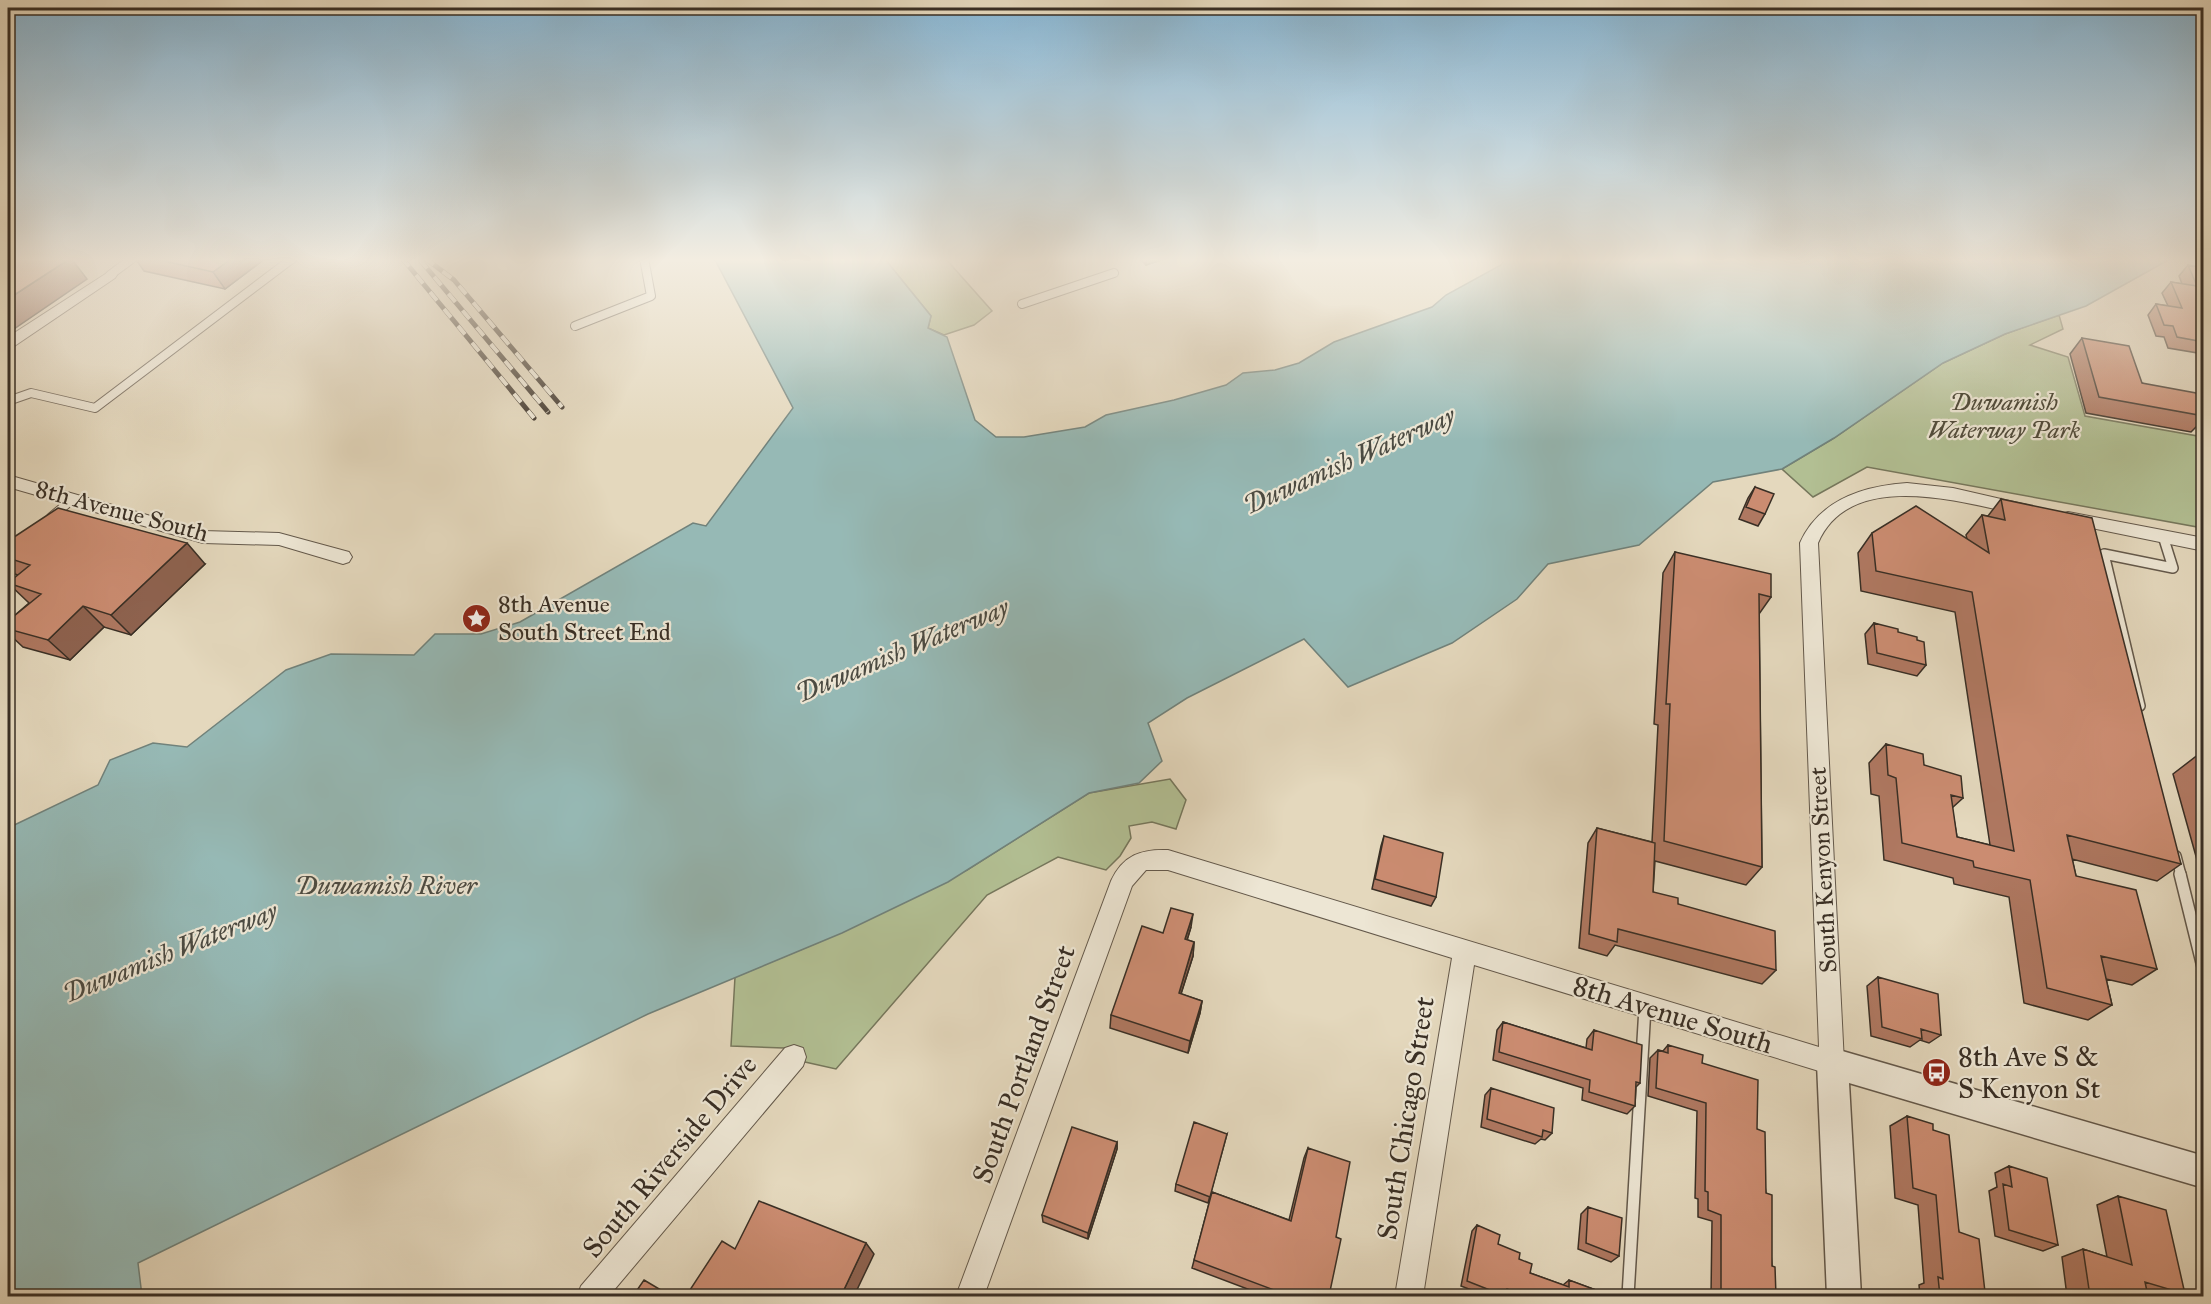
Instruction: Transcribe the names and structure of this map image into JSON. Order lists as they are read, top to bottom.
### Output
{
  "streets": {
    "street": [
      "8th Avenue South",
      "South Kenyon Street",
      "South Portland Street",
      "South Chicago Street",
      "South Riverside Drive"
    ]
  },
  "crossings": [
    ["8th Avenue South", "South Kenyon Street"],
    ["8th Avenue South", "South Portland Street"],
    ["8th Avenue South", "South Chicago Street"]
  ],
  "water": ["Duwamish Waterway", "Duwamish River"],
  "parks": ["Duwamish Waterway Park"],
  "places": {
    "place": ["8th Avenue South Street End"],
    "bus stop": ["8th Ave S & S Kenyon St"]
  }
}
